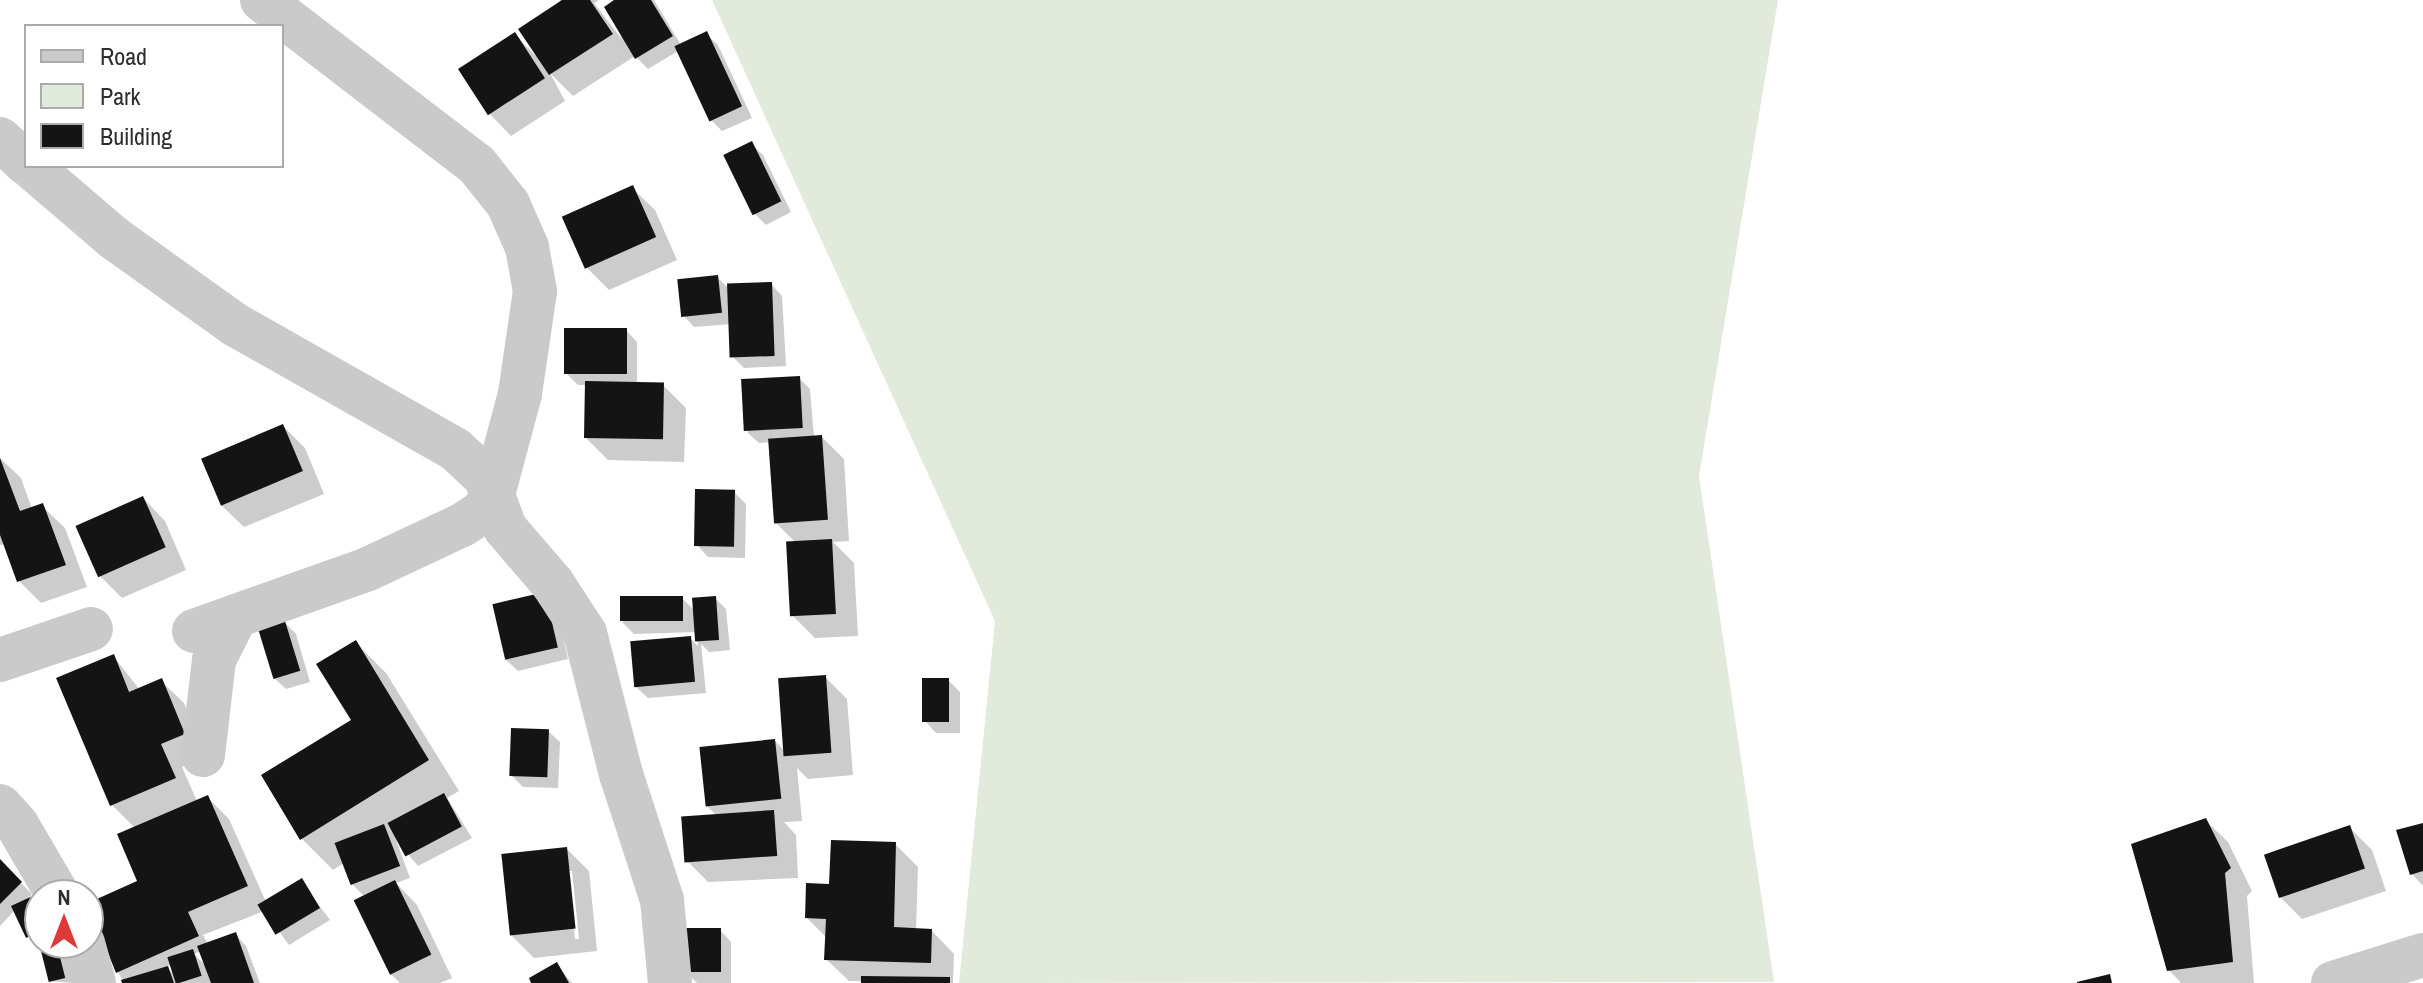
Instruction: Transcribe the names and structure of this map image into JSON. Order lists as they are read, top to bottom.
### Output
{
  "legend": ["Road", "Park", "Building"],
  "north": "top"
}
